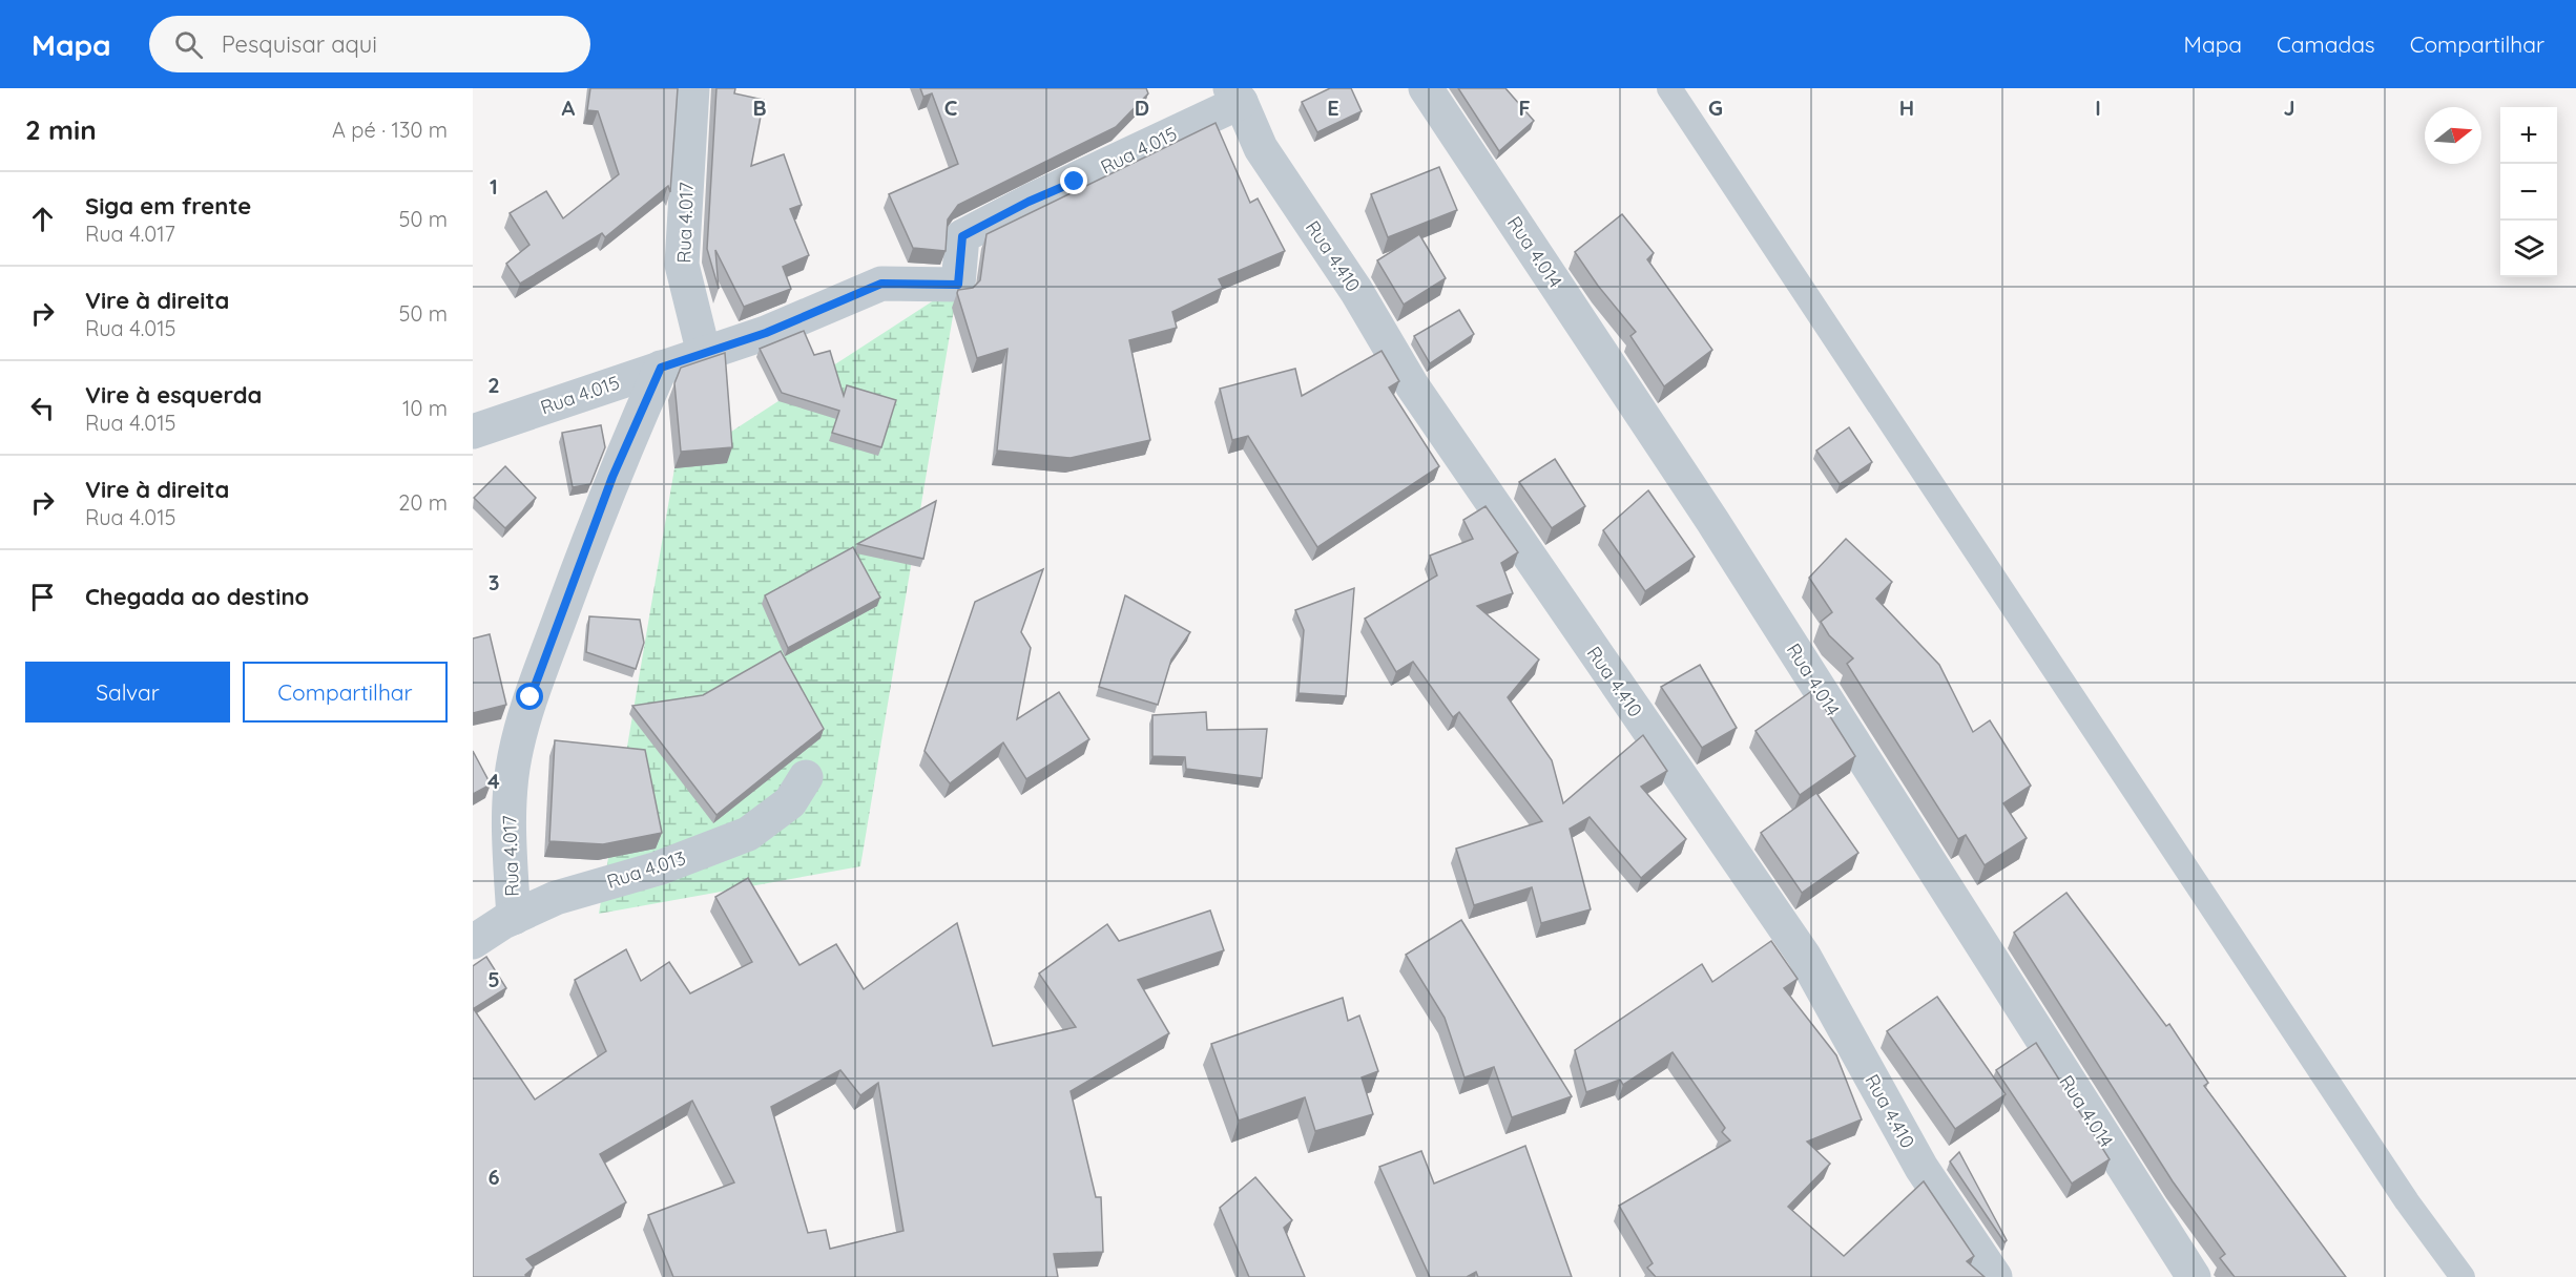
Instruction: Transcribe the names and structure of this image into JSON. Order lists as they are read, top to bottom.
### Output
{
  "streets": {
    "street": [
      "Rua 4.015",
      "Rua 4.017",
      "Rua 4.014",
      "Rua 4.410",
      "Rua 4.013"
    ]
  },
  "crossings": [
    ["Rua 4.015", "Rua 4.017"],
    ["Rua 4.015", "Rua 4.410"],
    ["Rua 4.017", "Rua 4.013"]
  ],
  "north": "right",
  "page": {
    "header": "Mapa",
    "search": "Pesquisar aqui",
    "nav": ["Mapa", "Camadas", "Compartilhar"],
    "heading": ["2 min", "A pé · 130 m"],
    "map_buttons": ["+", "−"],
    "list": [
      ["Siga em frente", "Rua 4.017", "50 m"],
      ["Vire à direita", "Rua 4.015", "50 m"],
      ["Vire à esquerda", "Rua 4.015", "10 m"],
      ["Vire à direita", "Rua 4.015", "20 m"],
      "Chegada ao destino"
    ],
    "buttons": ["Salvar", "Compartilhar"]
  },
  "grid": {
    "columns": [
      "A",
      "B",
      "C",
      "D",
      "E",
      "F",
      "G",
      "H",
      "I",
      "J"
    ],
    "rows": [
      "1",
      "2",
      "3",
      "4",
      "5",
      "6"
    ]
  }
}
